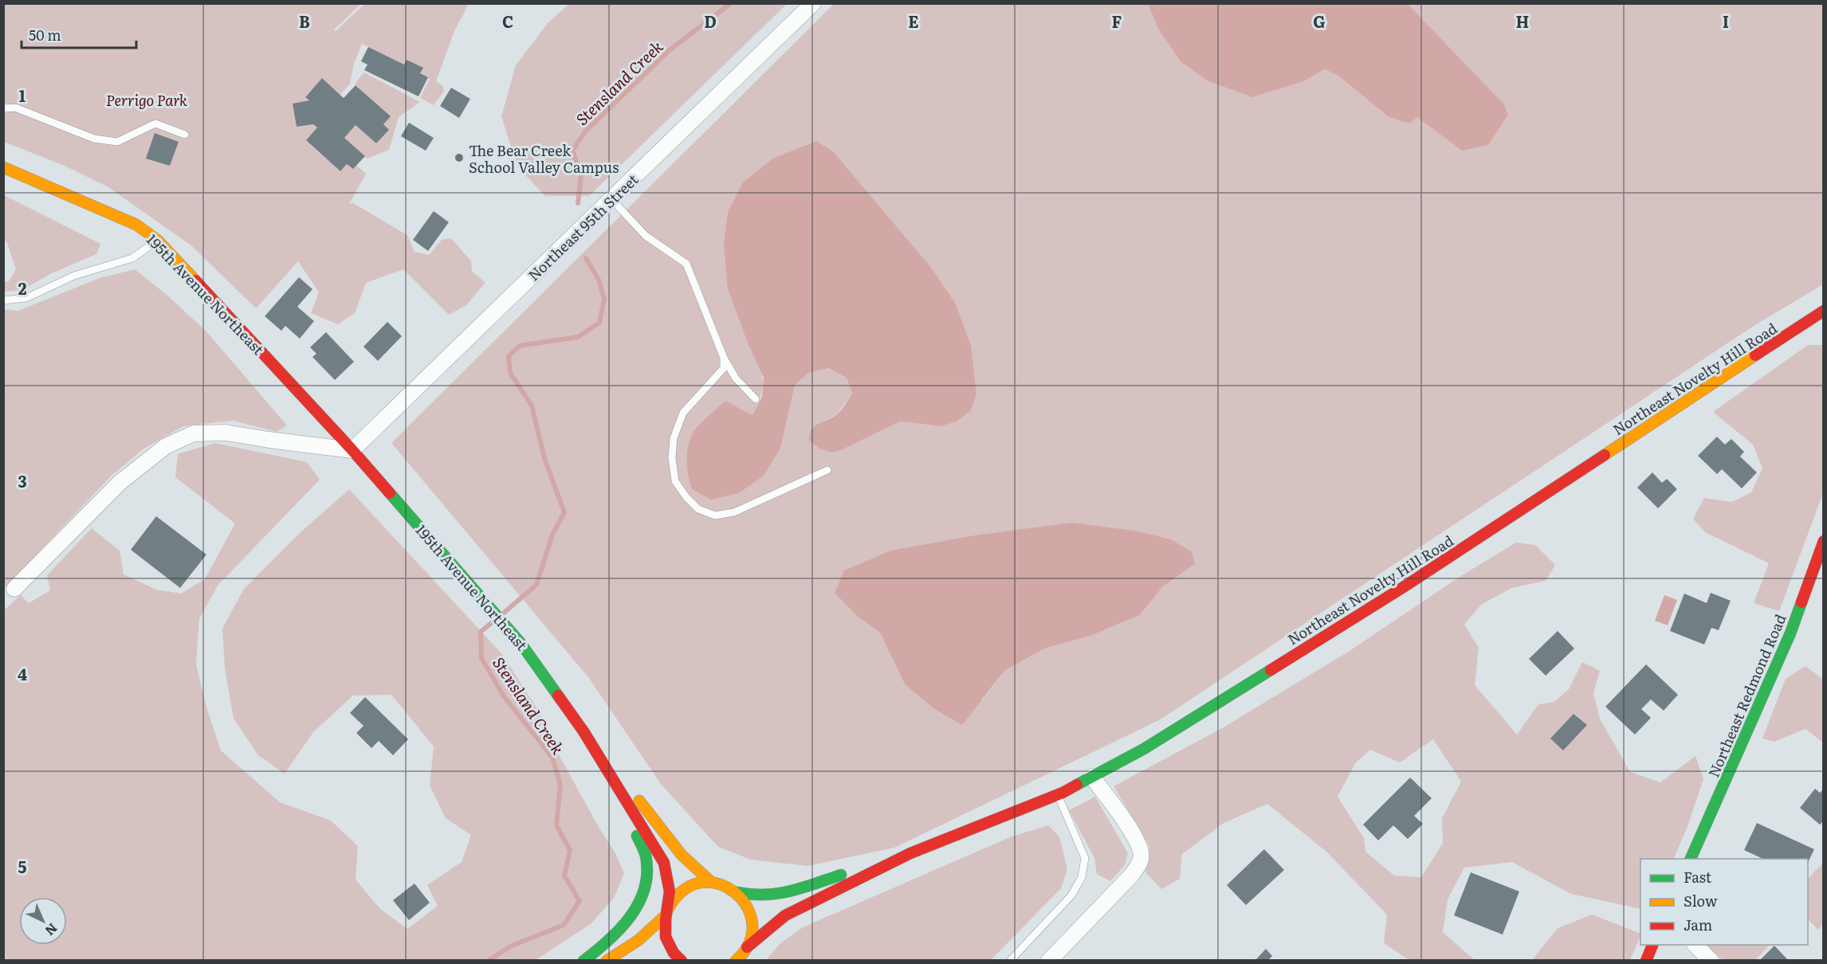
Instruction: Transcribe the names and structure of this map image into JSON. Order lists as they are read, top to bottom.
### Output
{
  "streets": {
    "street": [
      "Northeast 95th Street",
      "195th Avenue Northeast",
      "Northeast Novelty Hill Road",
      "Northeast Redmond Road"
    ]
  },
  "crossings": [
    ["Northeast 95th Street", "195th Avenue Northeast"]
  ],
  "water": ["Stensland Creek"],
  "parks": ["Perrigo Park"],
  "places": ["The Bear Creek School Valley Campus"],
  "legend": ["Fast", "Slow", "Jam"],
  "scale_bar": "50 m",
  "north": "bottom right",
  "grid": {
    "columns": [
      "B",
      "C",
      "D",
      "E",
      "F",
      "G",
      "H",
      "I"
    ],
    "rows": [
      "1",
      "2",
      "3",
      "4",
      "5"
    ]
  }
}
